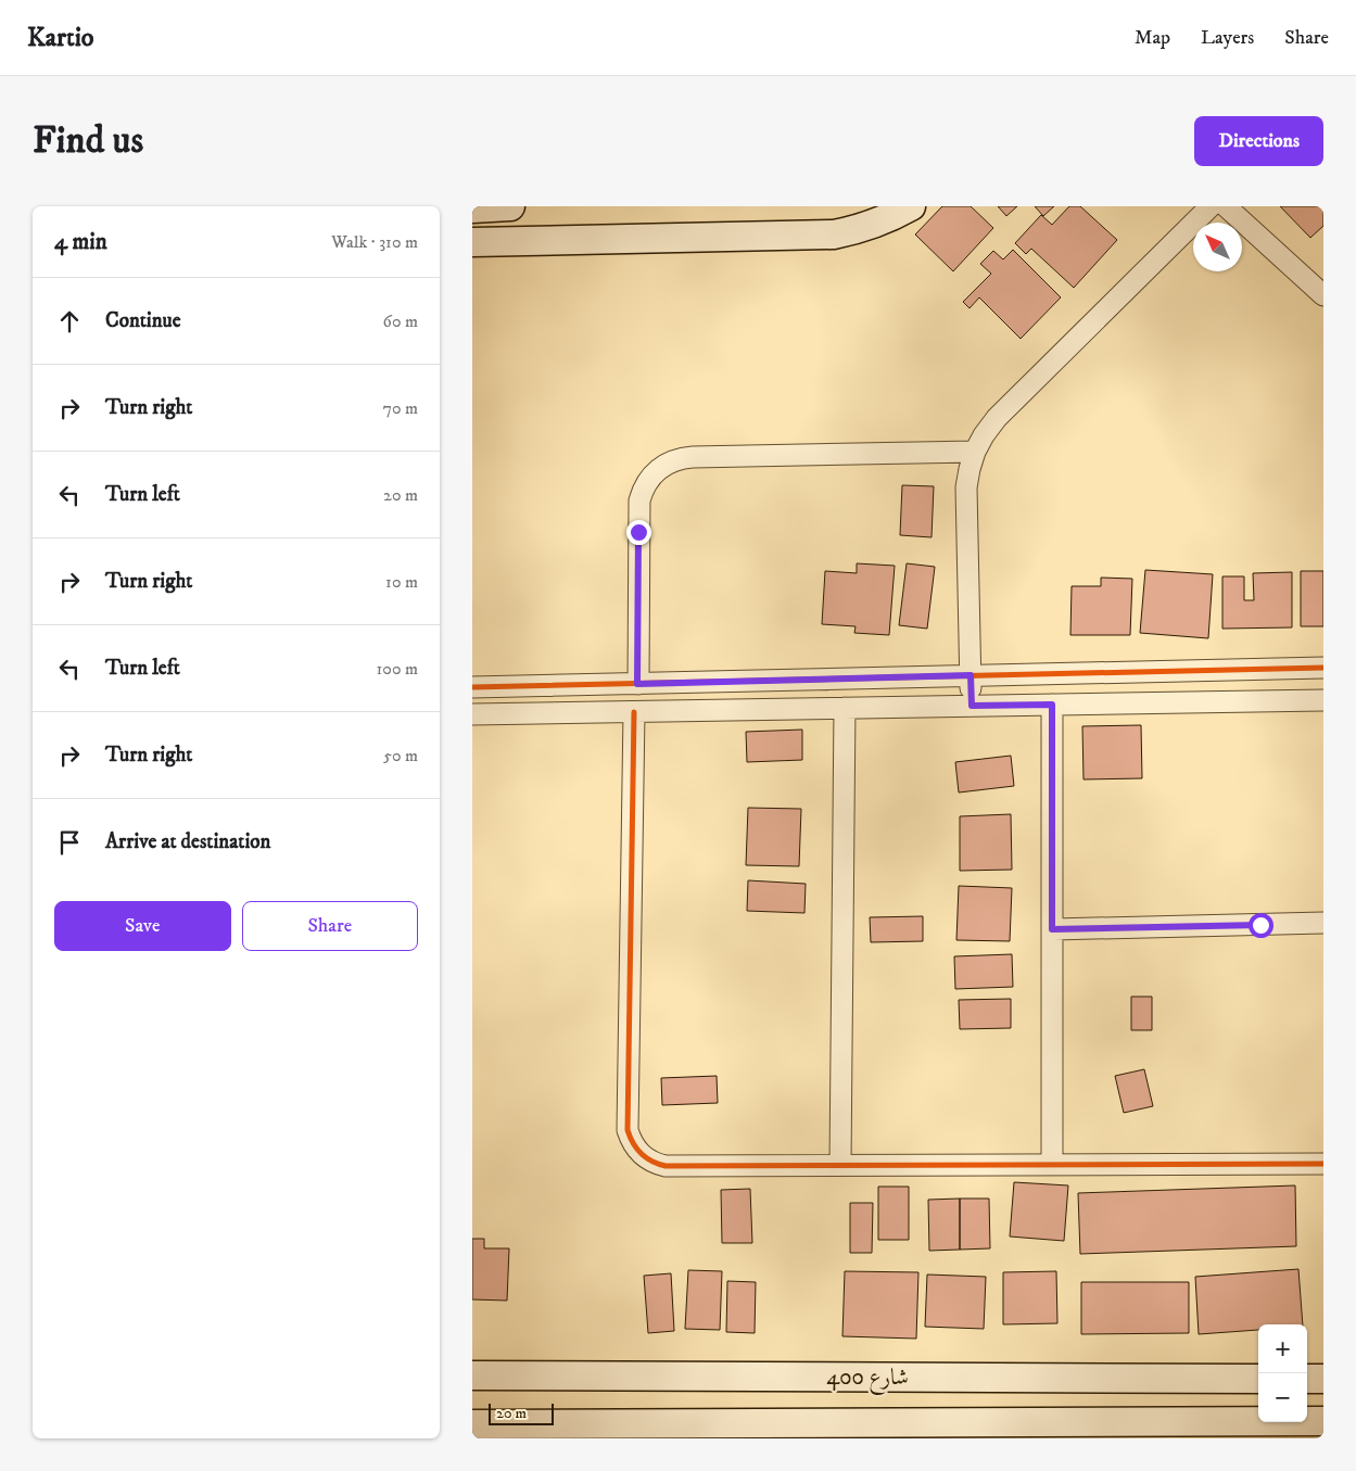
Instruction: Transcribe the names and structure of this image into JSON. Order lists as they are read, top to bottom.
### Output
{
  "streets": {
    "street": ["شارع 400"]
  },
  "scale_bar": "20 m",
  "north": "top left",
  "page": {
    "header": "Kartio",
    "nav": ["Map", "Layers", "Share"],
    "buttons": [
      "Directions",
      ["Save", "Share"]
    ],
    "title": "Find us",
    "heading": ["4 min", "Walk · 310 m"],
    "list": [
      ["Continue", "60 m"],
      ["Turn right", "70 m"],
      ["Turn left", "20 m"],
      ["Turn right", "10 m"],
      ["Turn left", "100 m"],
      ["Turn right", "50 m"],
      "Arrive at destination"
    ],
    "map_buttons": ["+", "−"],
    "scale": "20 m"
  }
}
